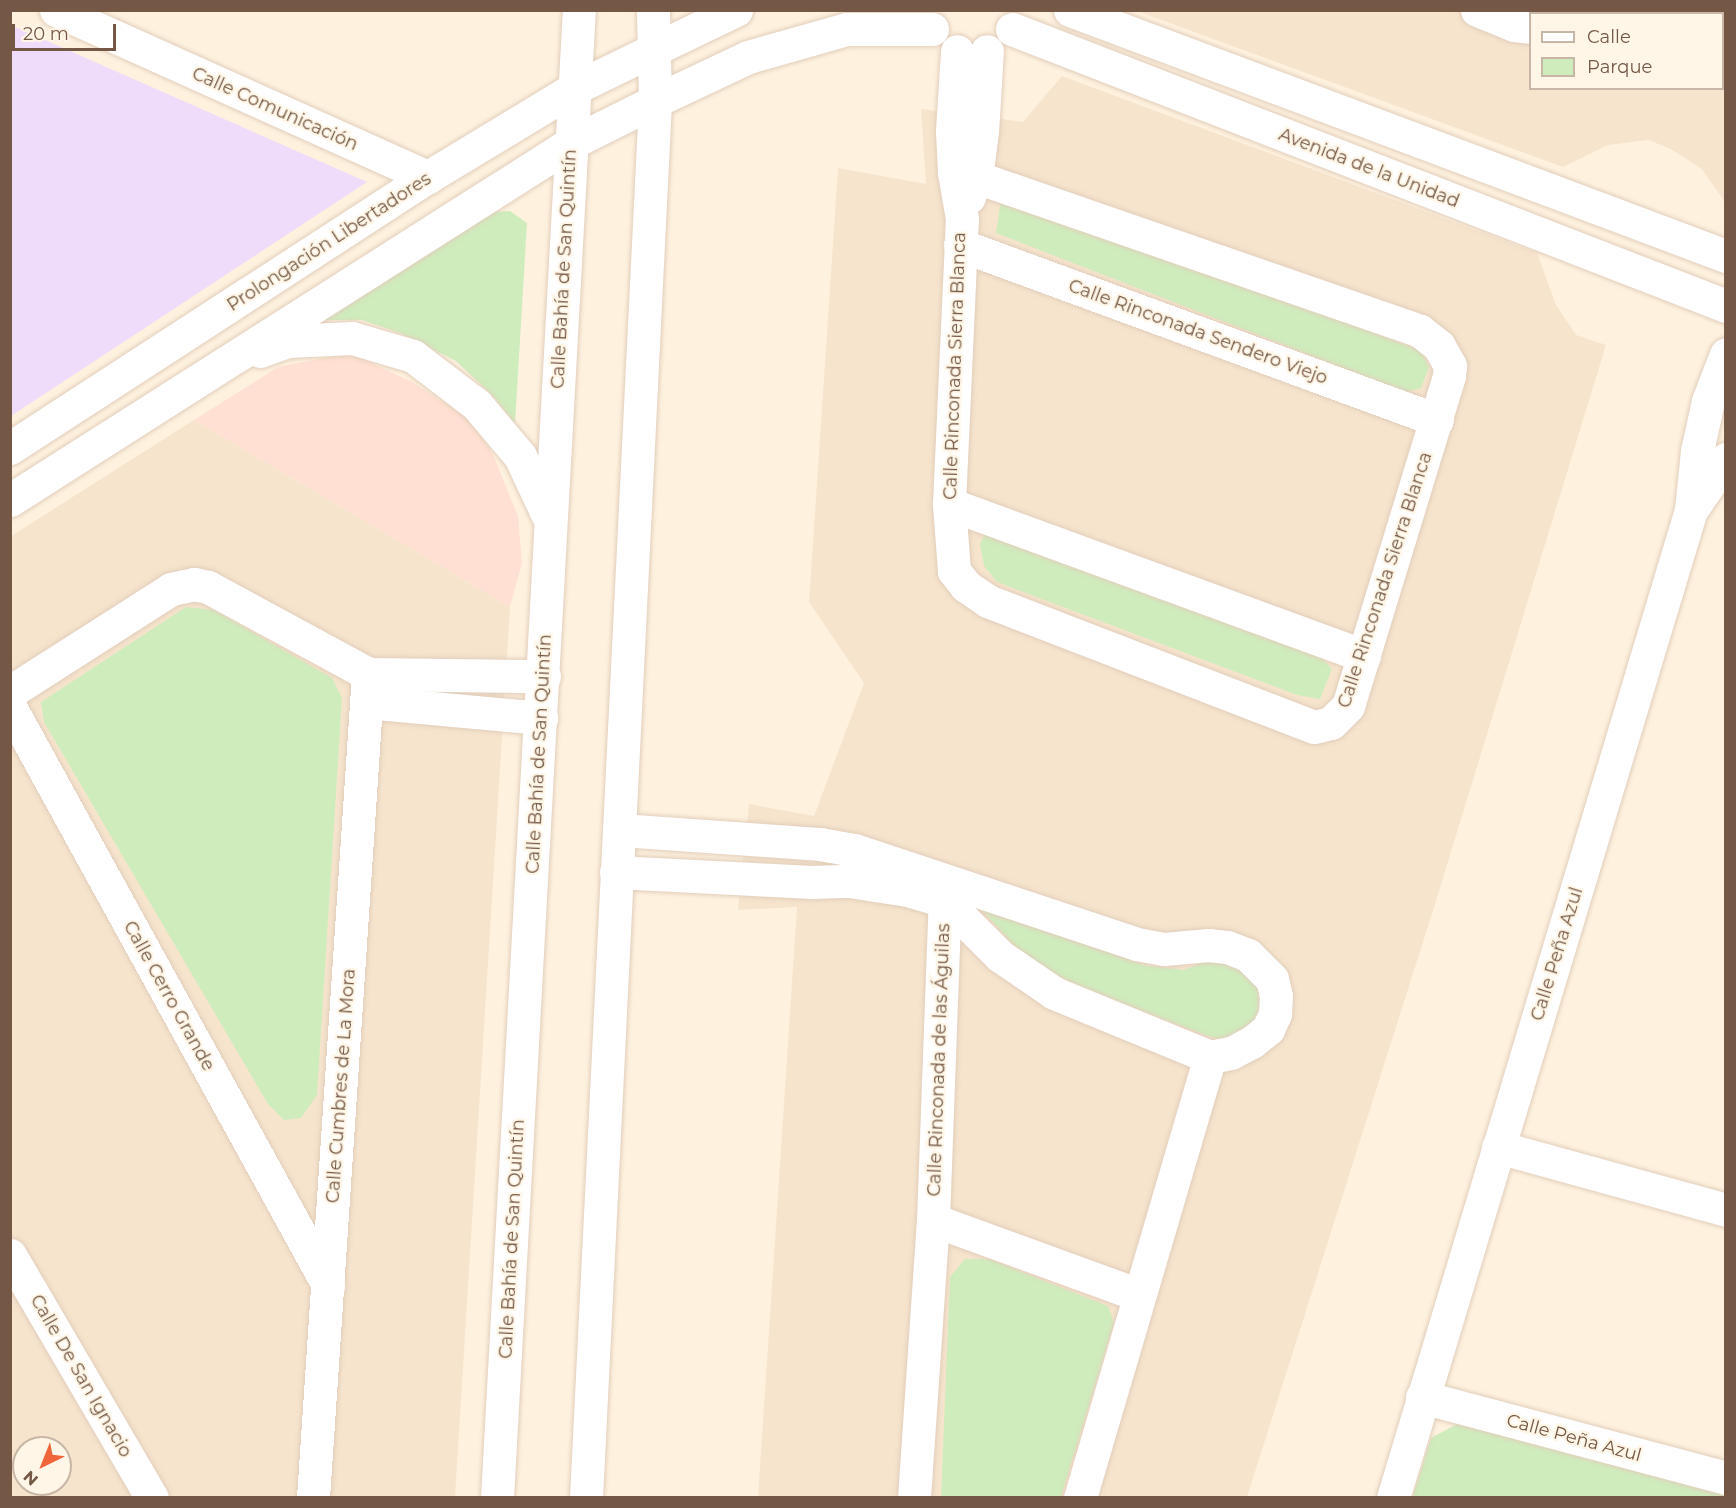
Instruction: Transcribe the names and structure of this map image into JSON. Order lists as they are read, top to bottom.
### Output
{
  "streets": {
    "street": [
      "Calle Comunicación",
      "Avenida de la Unidad",
      "Prolongación Libertadores",
      "Calle Bahía de San Quintín",
      "Calle Rinconada Sendero Viejo",
      "Calle Rinconada Sierra Blanca",
      "Calle Peña Azul",
      "Calle Cerro Grande",
      "Calle Rinconada de las Águilas",
      "Calle Cumbres de La Mora",
      "Calle De San Ignacio"
    ]
  },
  "crossings": [
    ["Calle Comunicación", "Prolongación Libertadores"],
    ["Prolongación Libertadores", "Calle Bahía de San Quintín"],
    ["Calle Rinconada Sendero Viejo", "Calle Rinconada Sierra Blanca"],
    ["Calle Cerro Grande", "Calle Cumbres de La Mora"]
  ],
  "legend": ["Calle", "Parque"],
  "scale_bar": "20 m",
  "north": "bottom left"
}
